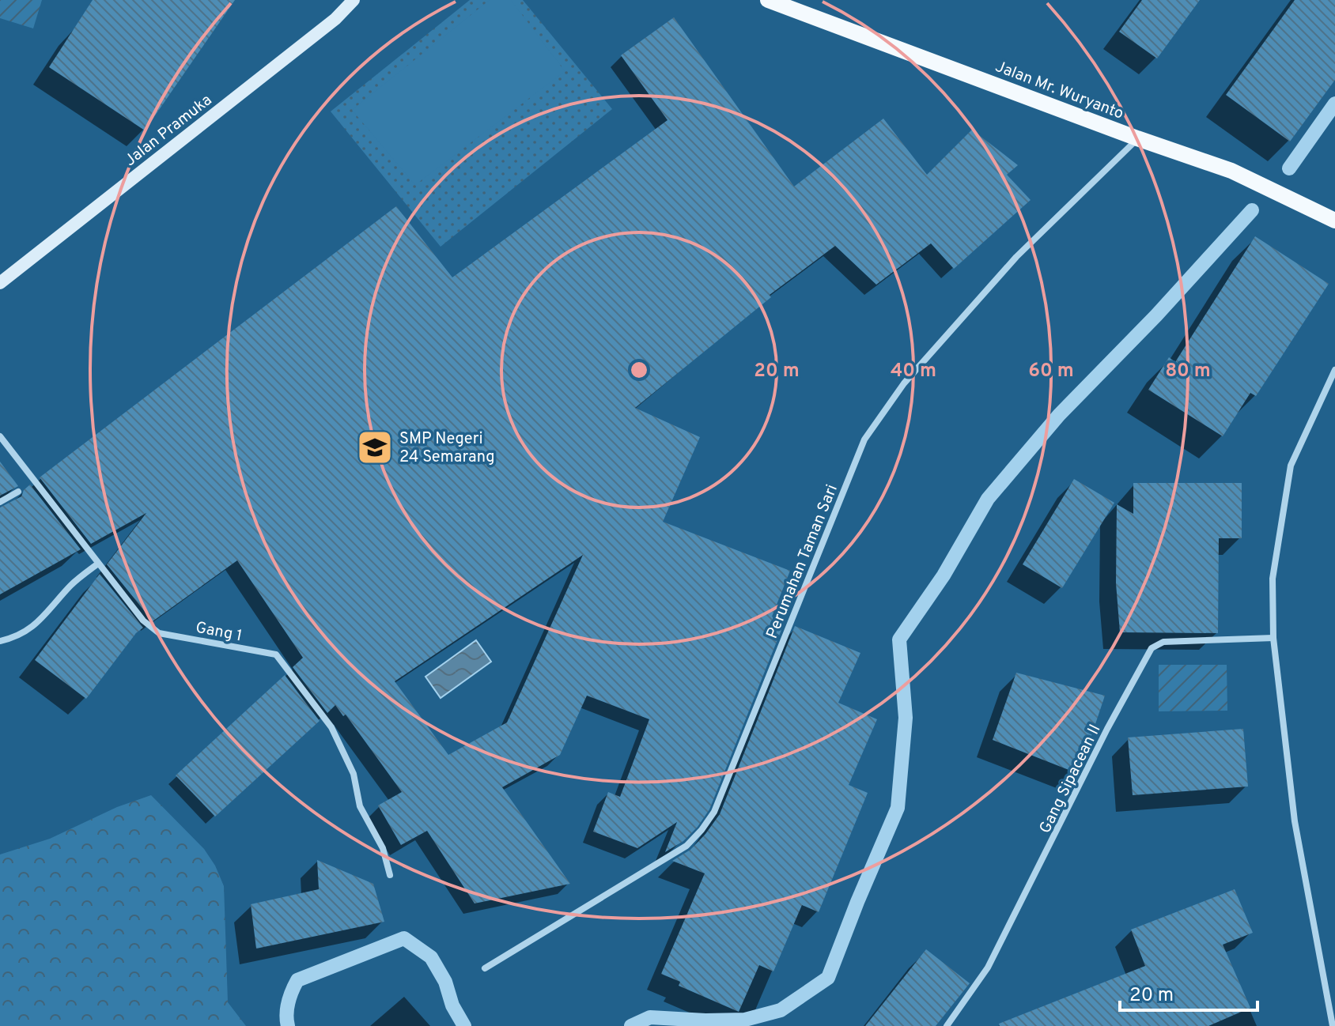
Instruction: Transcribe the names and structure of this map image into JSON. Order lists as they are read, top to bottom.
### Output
{
  "streets": {
    "main road": ["Jalan Mr. Wuryanto", "Jalan Pramuka"],
    "street": ["Perumahan Taman Sari", "Gang 1", "Gang Sipacean II"]
  },
  "crossings": [
    ["Jalan Mr. Wuryanto", "Perumahan Taman Sari"]
  ],
  "places": {
    "school or university": ["SMP Negeri 24 Semarang"]
  },
  "scale_bar": "20 m",
  "rings": [
    "20 m",
    "40 m",
    "60 m",
    "80 m"
  ]
}
